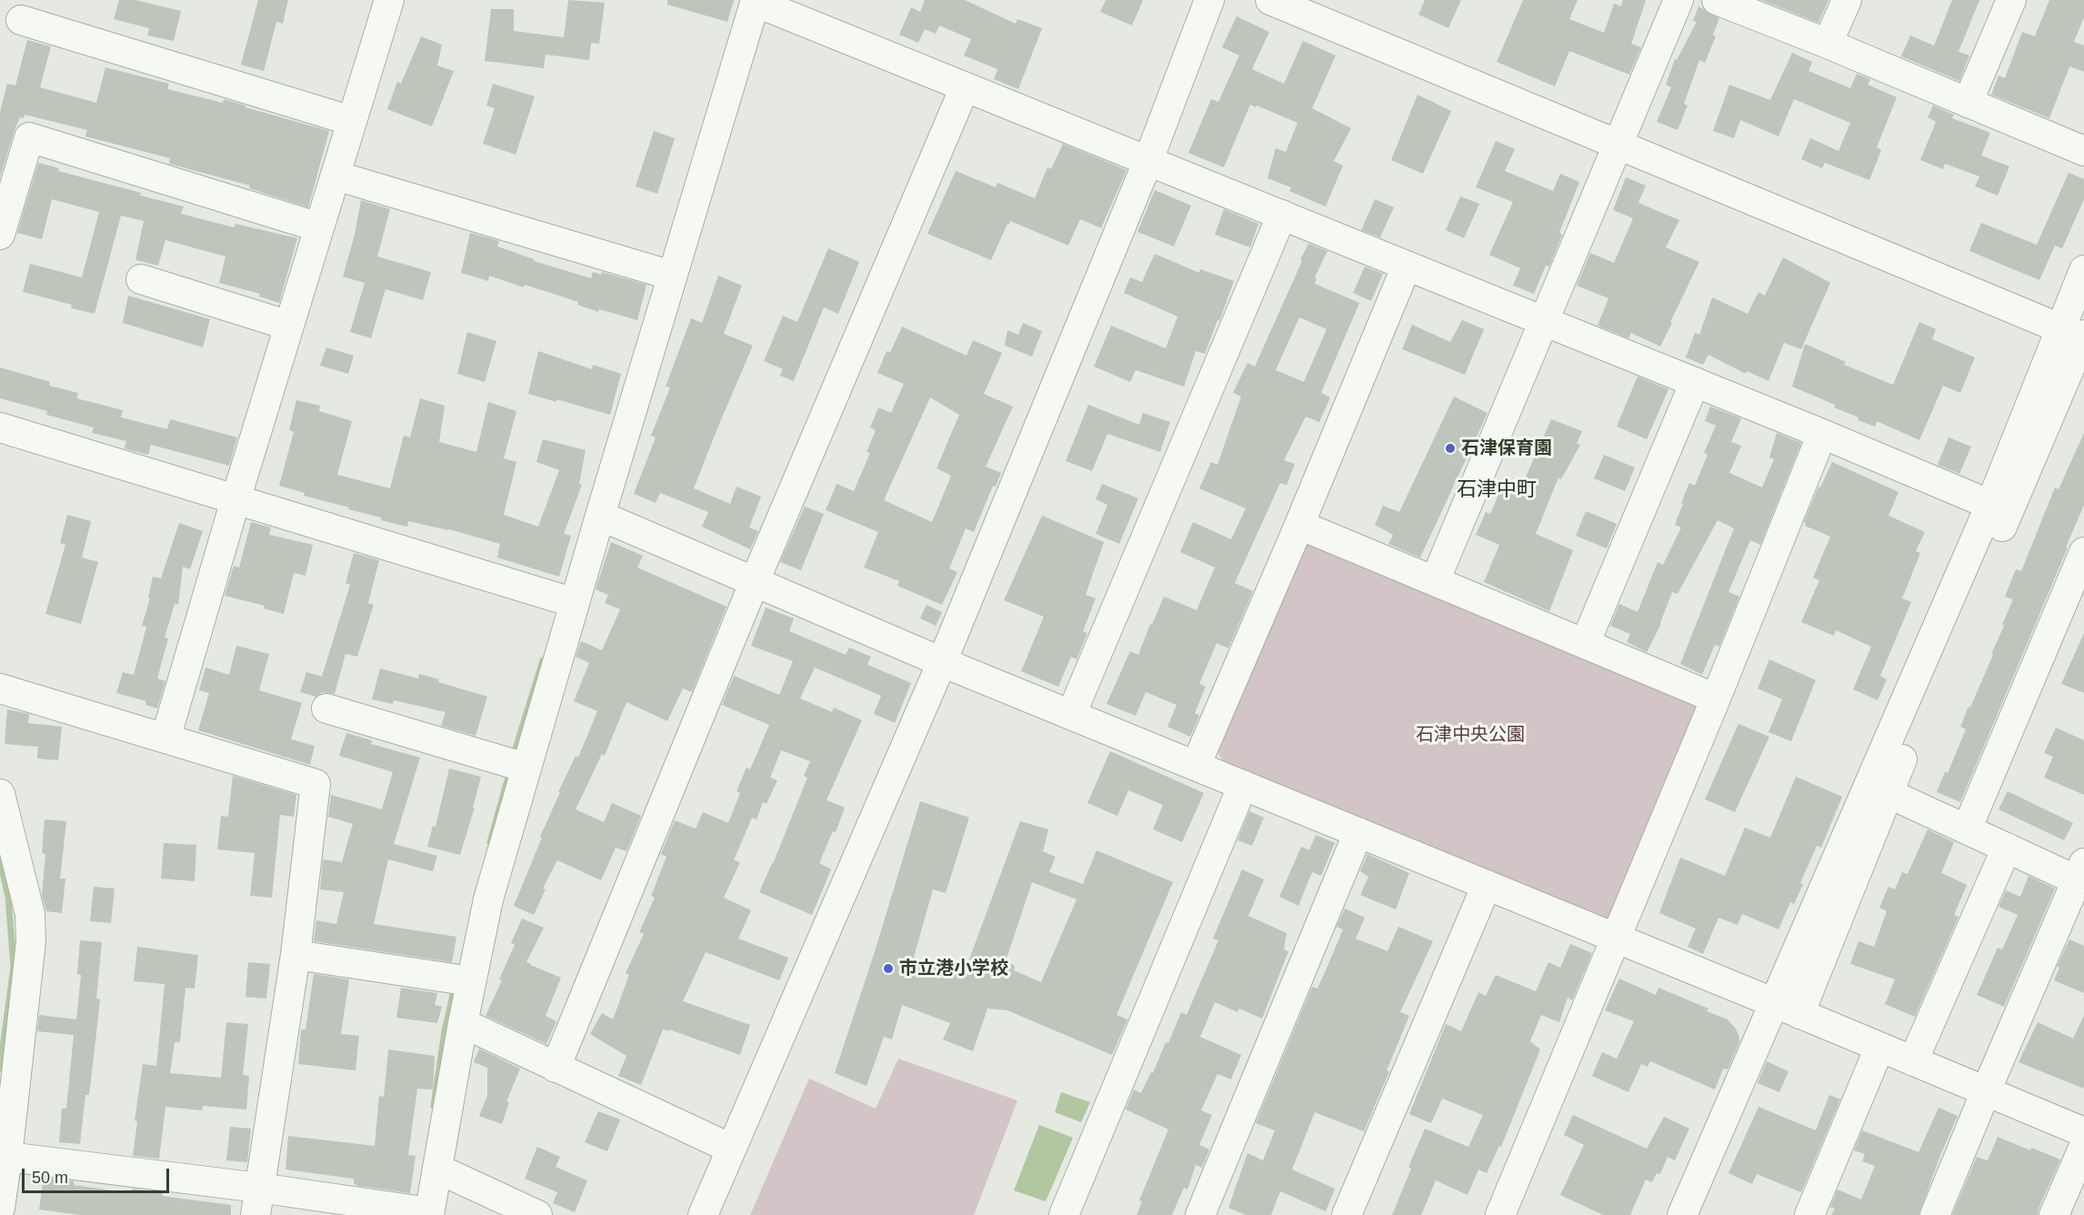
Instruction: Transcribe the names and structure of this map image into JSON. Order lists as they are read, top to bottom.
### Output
{
  "districts": ["石津中町"],
  "parks": ["石津中央公園"],
  "places": ["石津保育園", "市立港小学校"],
  "scale_bar": "50 m"
}
